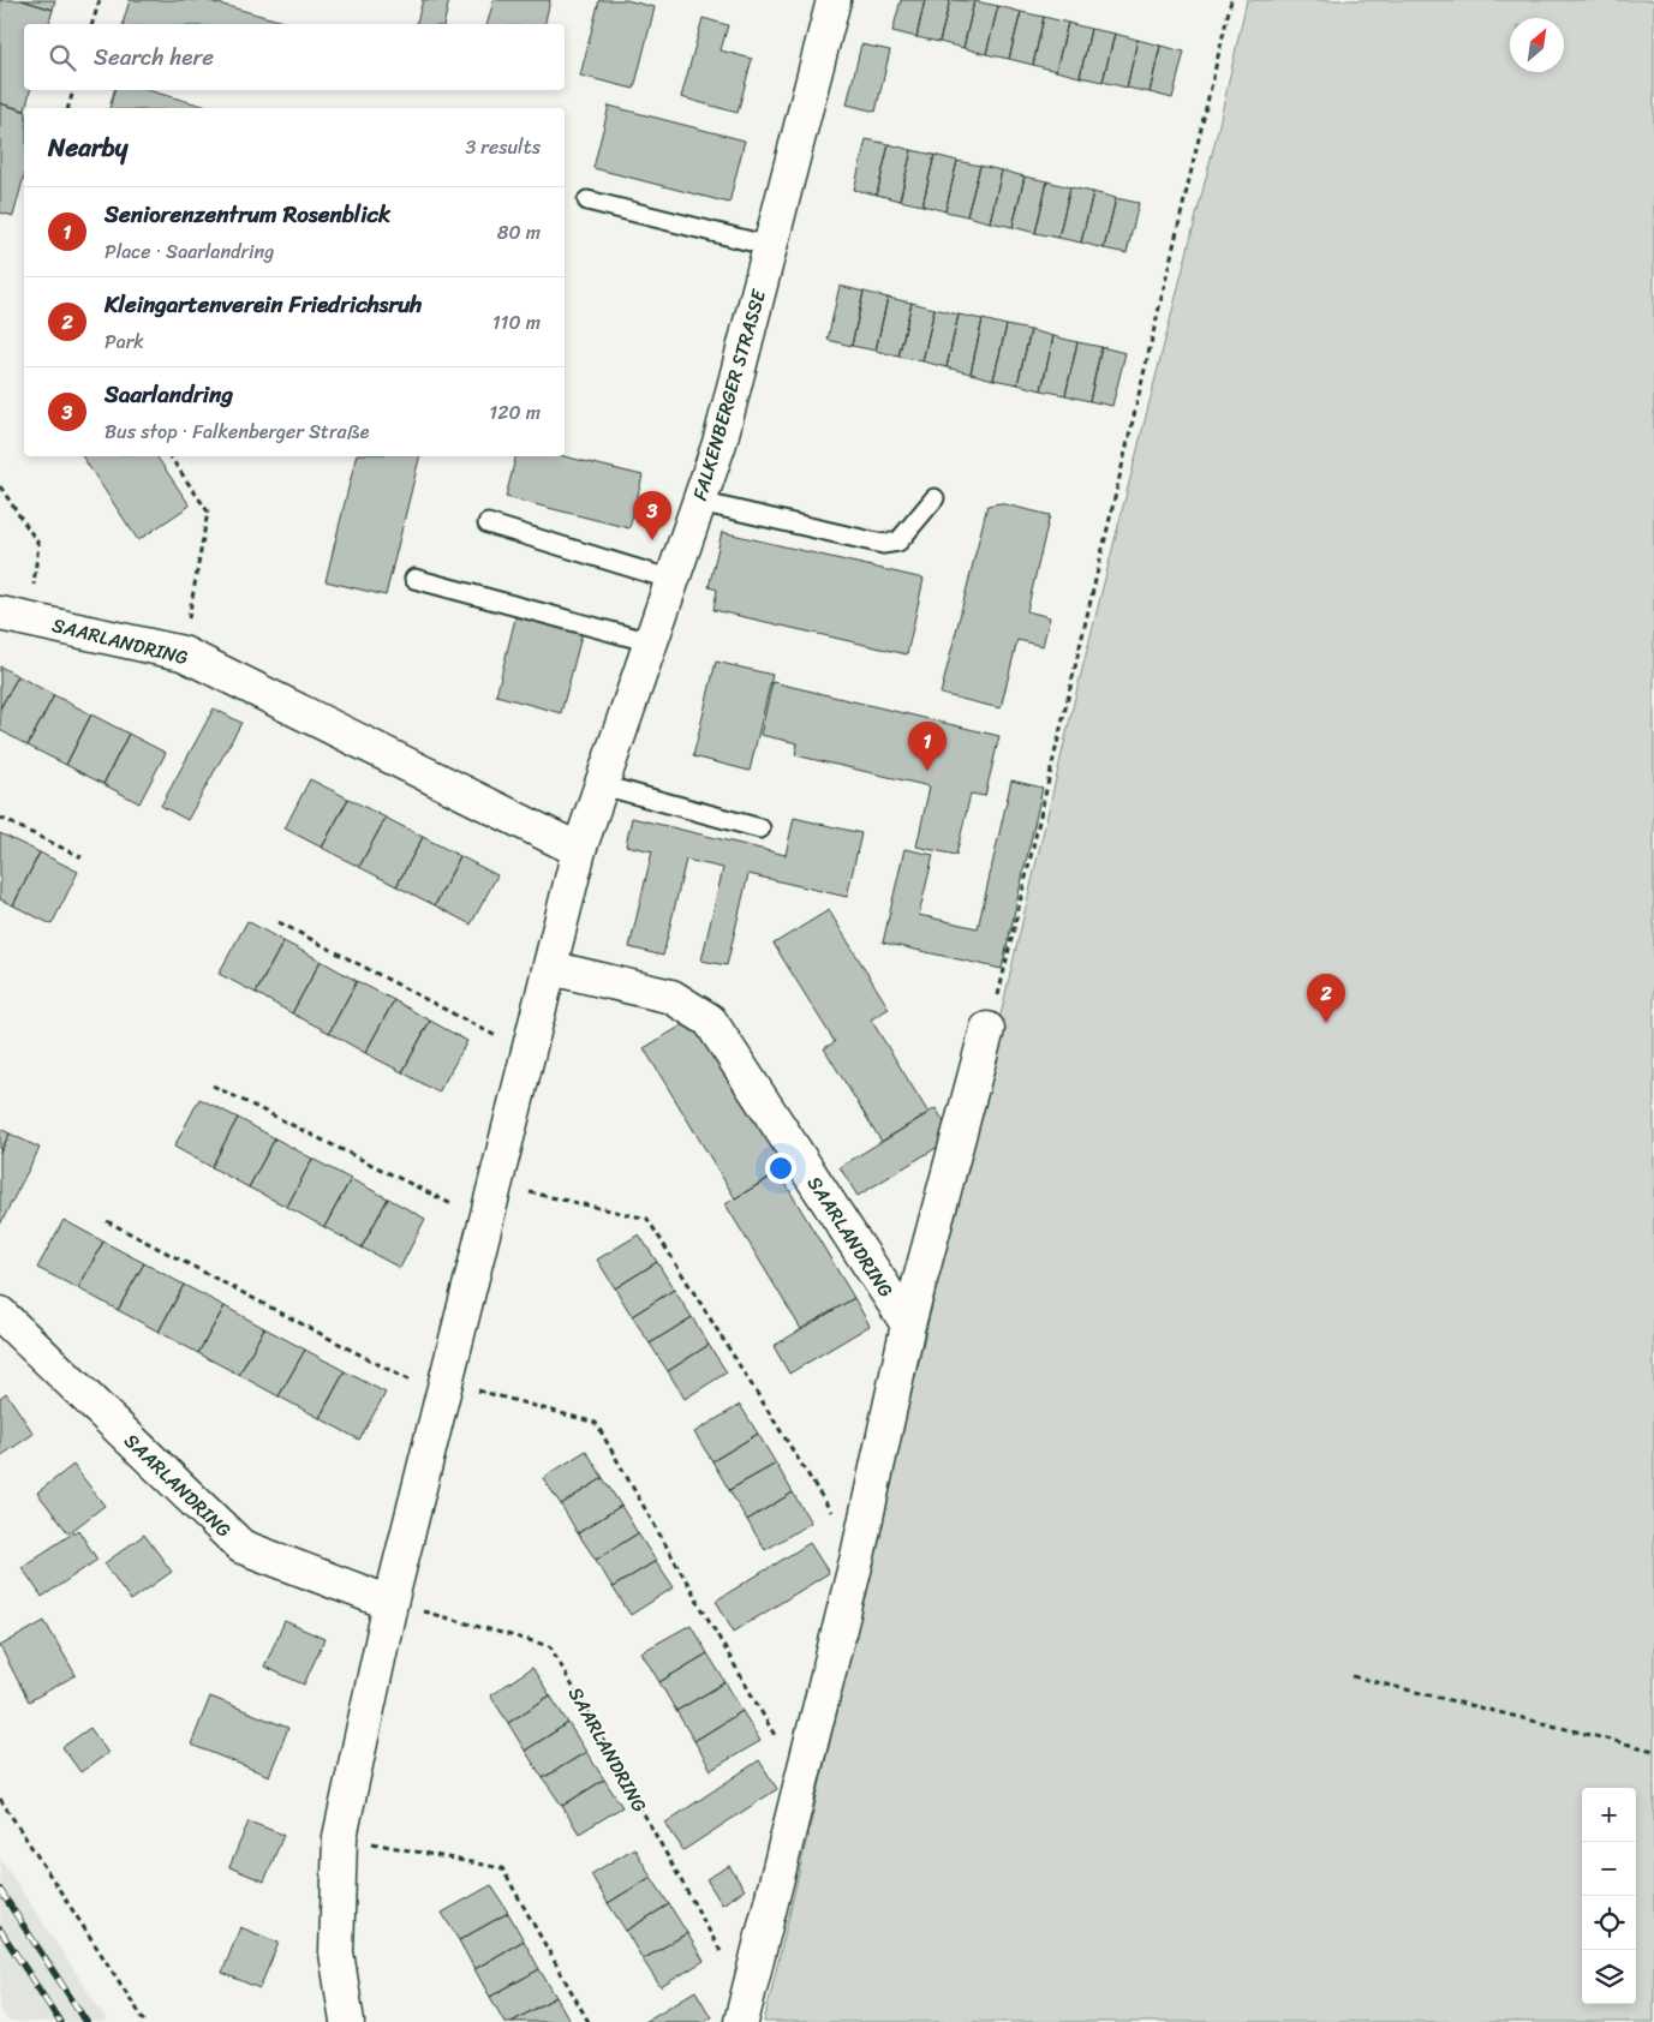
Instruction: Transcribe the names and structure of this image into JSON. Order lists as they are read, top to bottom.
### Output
{
  "streets": {
    "street": ["FALKENBERGER STRASSE", "SAARLANDRING"]
  },
  "crossings": [
    ["FALKENBERGER STRASSE", "SAARLANDRING"]
  ],
  "north": "top right",
  "page": {
    "search": "Search here",
    "heading": ["Nearby", "3 results"],
    "list": [
      {
        "mark": "1",
        "name": "Seniorenzentrum Rosenblick",
        "note": "Place · Saarlandring",
        "value": "80 m"
      },
      {
        "mark": "2",
        "name": "Kleingartenverein Friedrichsruh",
        "note": "Park",
        "value": "110 m"
      },
      {
        "mark": "3",
        "name": "Saarlandring",
        "note": "Bus stop · Falkenberger Straße",
        "value": "120 m"
      }
    ],
    "pins": ["3", "1", "2"],
    "map_buttons": ["+", "−"]
  }
}
